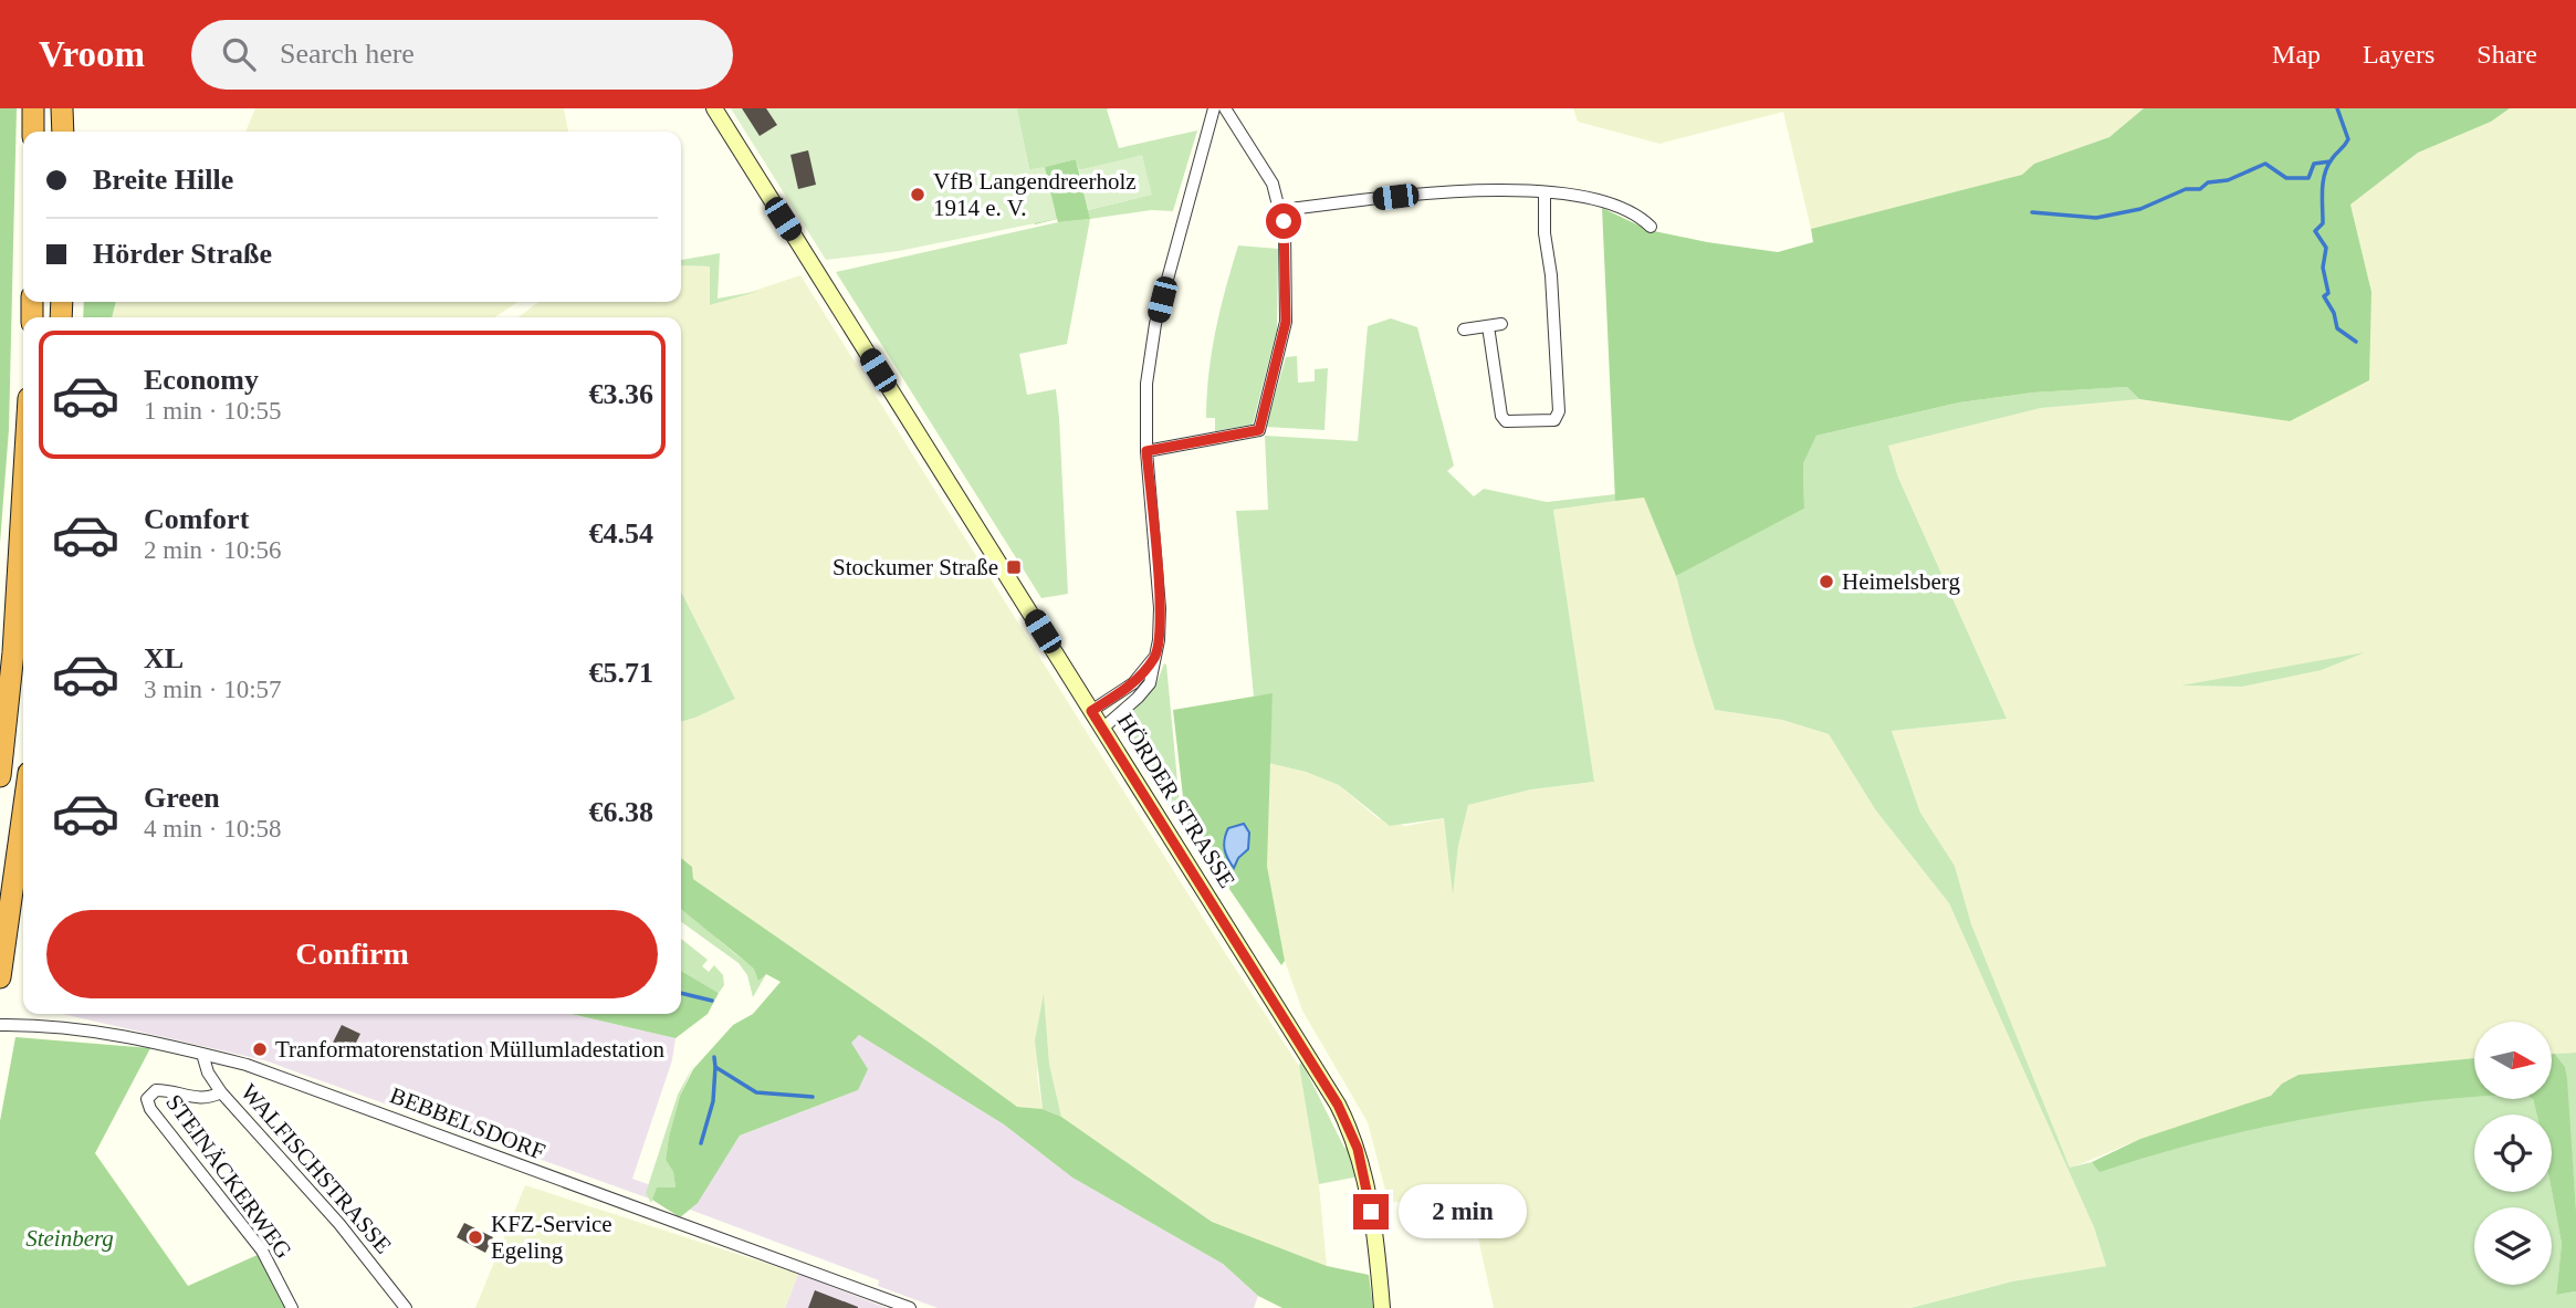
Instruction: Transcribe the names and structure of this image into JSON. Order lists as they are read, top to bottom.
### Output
{
  "streets": {
    "main road": ["HÖRDER STRASSE"],
    "street": ["BEBBELSDORF", "WALFISCHSTRASSE", "STEINÄCKERWEG"]
  },
  "crossings": [
    ["BEBBELSDORF", "WALFISCHSTRASSE"],
    ["WALFISCHSTRASSE", "STEINÄCKERWEG"]
  ],
  "parks": ["Steinberg"],
  "places": {
    "other": [
      "VfB Langendreerholz 1914 e. V.",
      "Heimelsberg",
      "Tranformatorenstation Müllumladestation",
      "KFZ-Service Egeling"
    ],
    "transit": ["Stockumer Straße"]
  },
  "north": "right",
  "page": {
    "header": "Vroom",
    "search": "Search here",
    "nav": ["Map", "Layers", "Share"],
    "banner": ["Breite Hille", "Hörder Straße"],
    "list": [
      {
        "name": "Economy",
        "note": "1 min · 10:55",
        "value": "€3.36"
      },
      {
        "name": "Comfort",
        "note": "2 min · 10:56",
        "value": "€4.54"
      },
      {
        "name": "XL",
        "note": "3 min · 10:57",
        "value": "€5.71"
      },
      {
        "name": "Green",
        "note": "4 min · 10:58",
        "value": "€6.38"
      }
    ],
    "buttons": "Confirm",
    "bubble": "2 min"
  }
}
